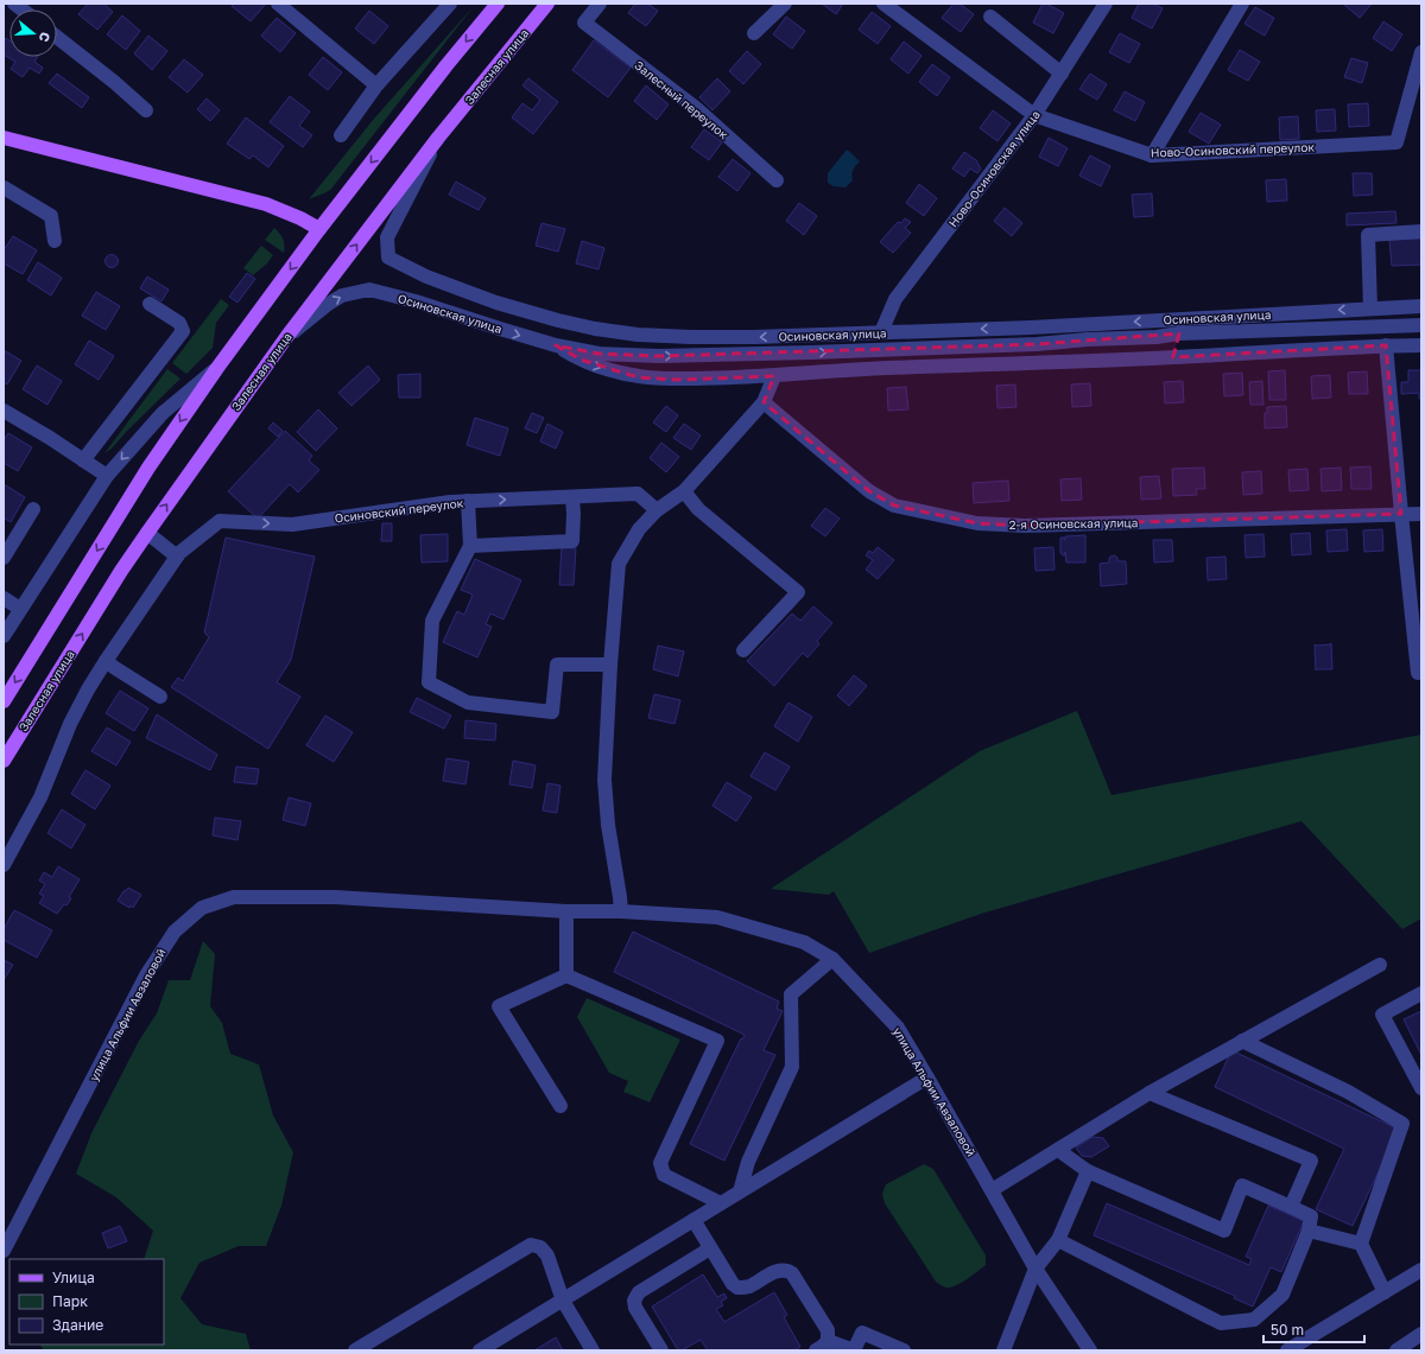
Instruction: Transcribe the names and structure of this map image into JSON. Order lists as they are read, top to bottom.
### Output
{
  "streets": {
    "main road": ["Залесная улица"],
    "street": [
      "Залесный переулок",
      "Ново-Осиновский переулок",
      "Ново-Осиновская улица",
      "Осиновская улица",
      "Осиновский переулок",
      "2-я Осиновская улица",
      "улица Альфии Авзаловой"
    ]
  },
  "crossings": [
    ["Залесная улица", "Осиновская улица"],
    ["Ново-Осиновский переулок", "Ново-Осиновская улица"],
    ["Ново-Осиновская улица", "Осиновская улица"]
  ],
  "one_way": ["Осиновский переулок"],
  "legend": ["Улица", "Парк", "Здание"],
  "scale_bar": "50 m",
  "north": "right"
}
